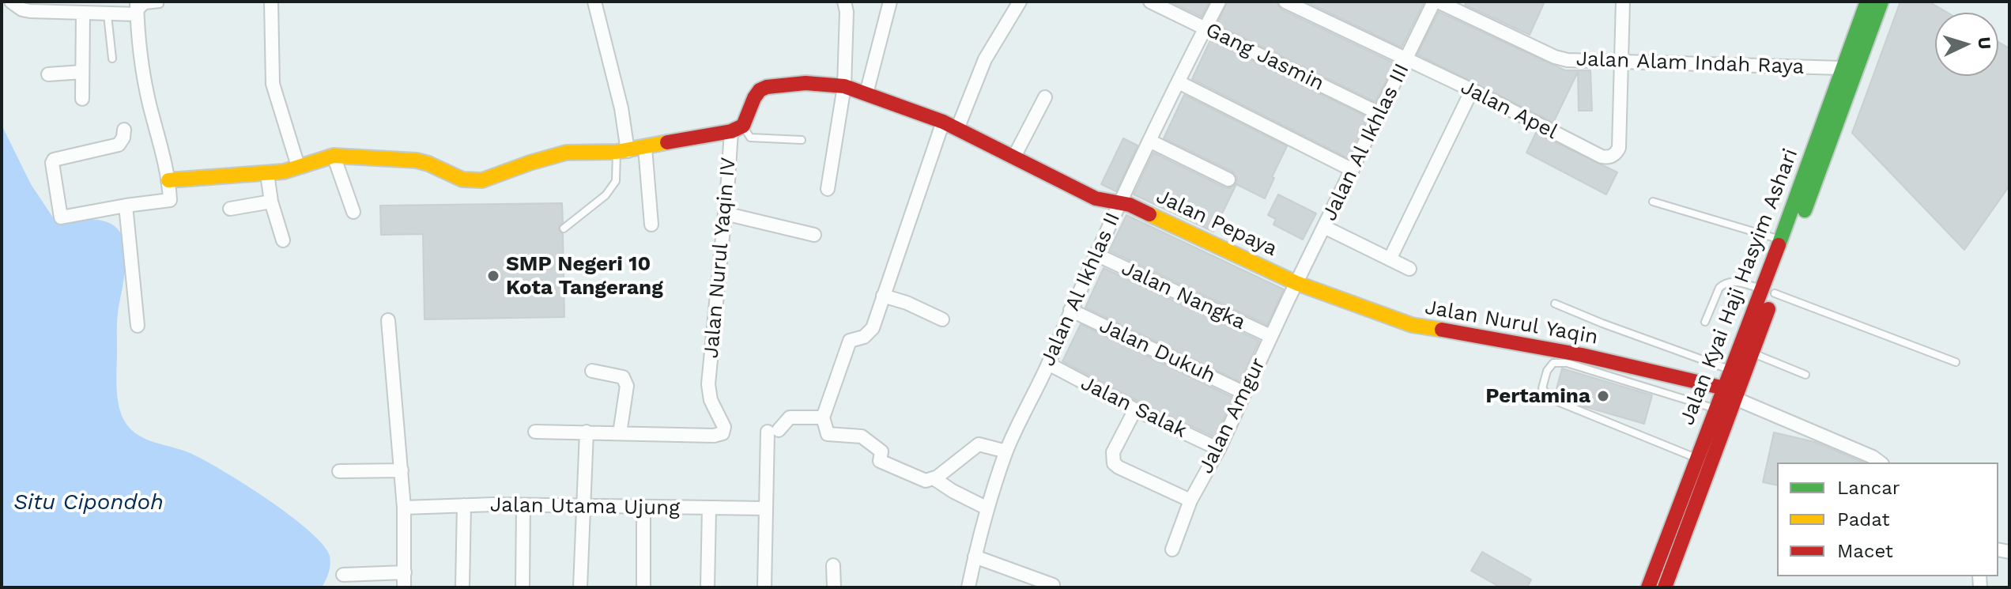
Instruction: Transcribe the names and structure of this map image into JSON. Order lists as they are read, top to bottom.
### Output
{
  "streets": {
    "street": [
      "Gang Jasmin",
      "Jalan Alam Indah Raya",
      "Jalan Apel",
      "Jalan Al Ikhlas III",
      "Jalan Pepaya",
      "Jalan Nurul Yaqin IV",
      "Jalan Kyai Haji Hasyim Ashari",
      "Jalan Al Ikhlas II",
      "Jalan Nangka",
      "Jalan Nurul Yaqin",
      "Jalan Dukuh",
      "Jalan Salak",
      "Jalan Amgur",
      "Jalan Utama Ujung"
    ]
  },
  "crossings": [
    ["Gang Jasmin", "Jalan Al Ikhlas III"],
    ["Gang Jasmin", "Jalan Al Ikhlas II"],
    ["Jalan Alam Indah Raya", "Jalan Apel"],
    ["Jalan Alam Indah Raya", "Jalan Al Ikhlas III"],
    ["Jalan Alam Indah Raya", "Jalan Kyai Haji Hasyim Ashari"],
    ["Jalan Apel", "Jalan Al Ikhlas III"],
    ["Jalan Al Ikhlas III", "Jalan Pepaya"],
    ["Jalan Al Ikhlas III", "Jalan Nurul Yaqin"],
    ["Jalan Al Ikhlas III", "Jalan Amgur"],
    ["Jalan Pepaya", "Jalan Nurul Yaqin IV"],
    ["Jalan Pepaya", "Jalan Al Ikhlas II"],
    ["Jalan Pepaya", "Jalan Nurul Yaqin"],
    ["Jalan Pepaya", "Jalan Amgur"],
    ["Jalan Kyai Haji Hasyim Ashari", "Jalan Nurul Yaqin"],
    ["Jalan Al Ikhlas II", "Jalan Nangka"],
    ["Jalan Al Ikhlas II", "Jalan Dukuh"],
    ["Jalan Al Ikhlas II", "Jalan Salak"],
    ["Jalan Nangka", "Jalan Amgur"],
    ["Jalan Nurul Yaqin", "Jalan Amgur"],
    ["Jalan Dukuh", "Jalan Amgur"],
    ["Jalan Salak", "Jalan Amgur"]
  ],
  "water": ["Situ Cipondoh"],
  "places": ["SMP Negeri 10 Kota Tangerang", "Pertamina"],
  "legend": ["Lancar", "Padat", "Macet"],
  "north": "right"
}
